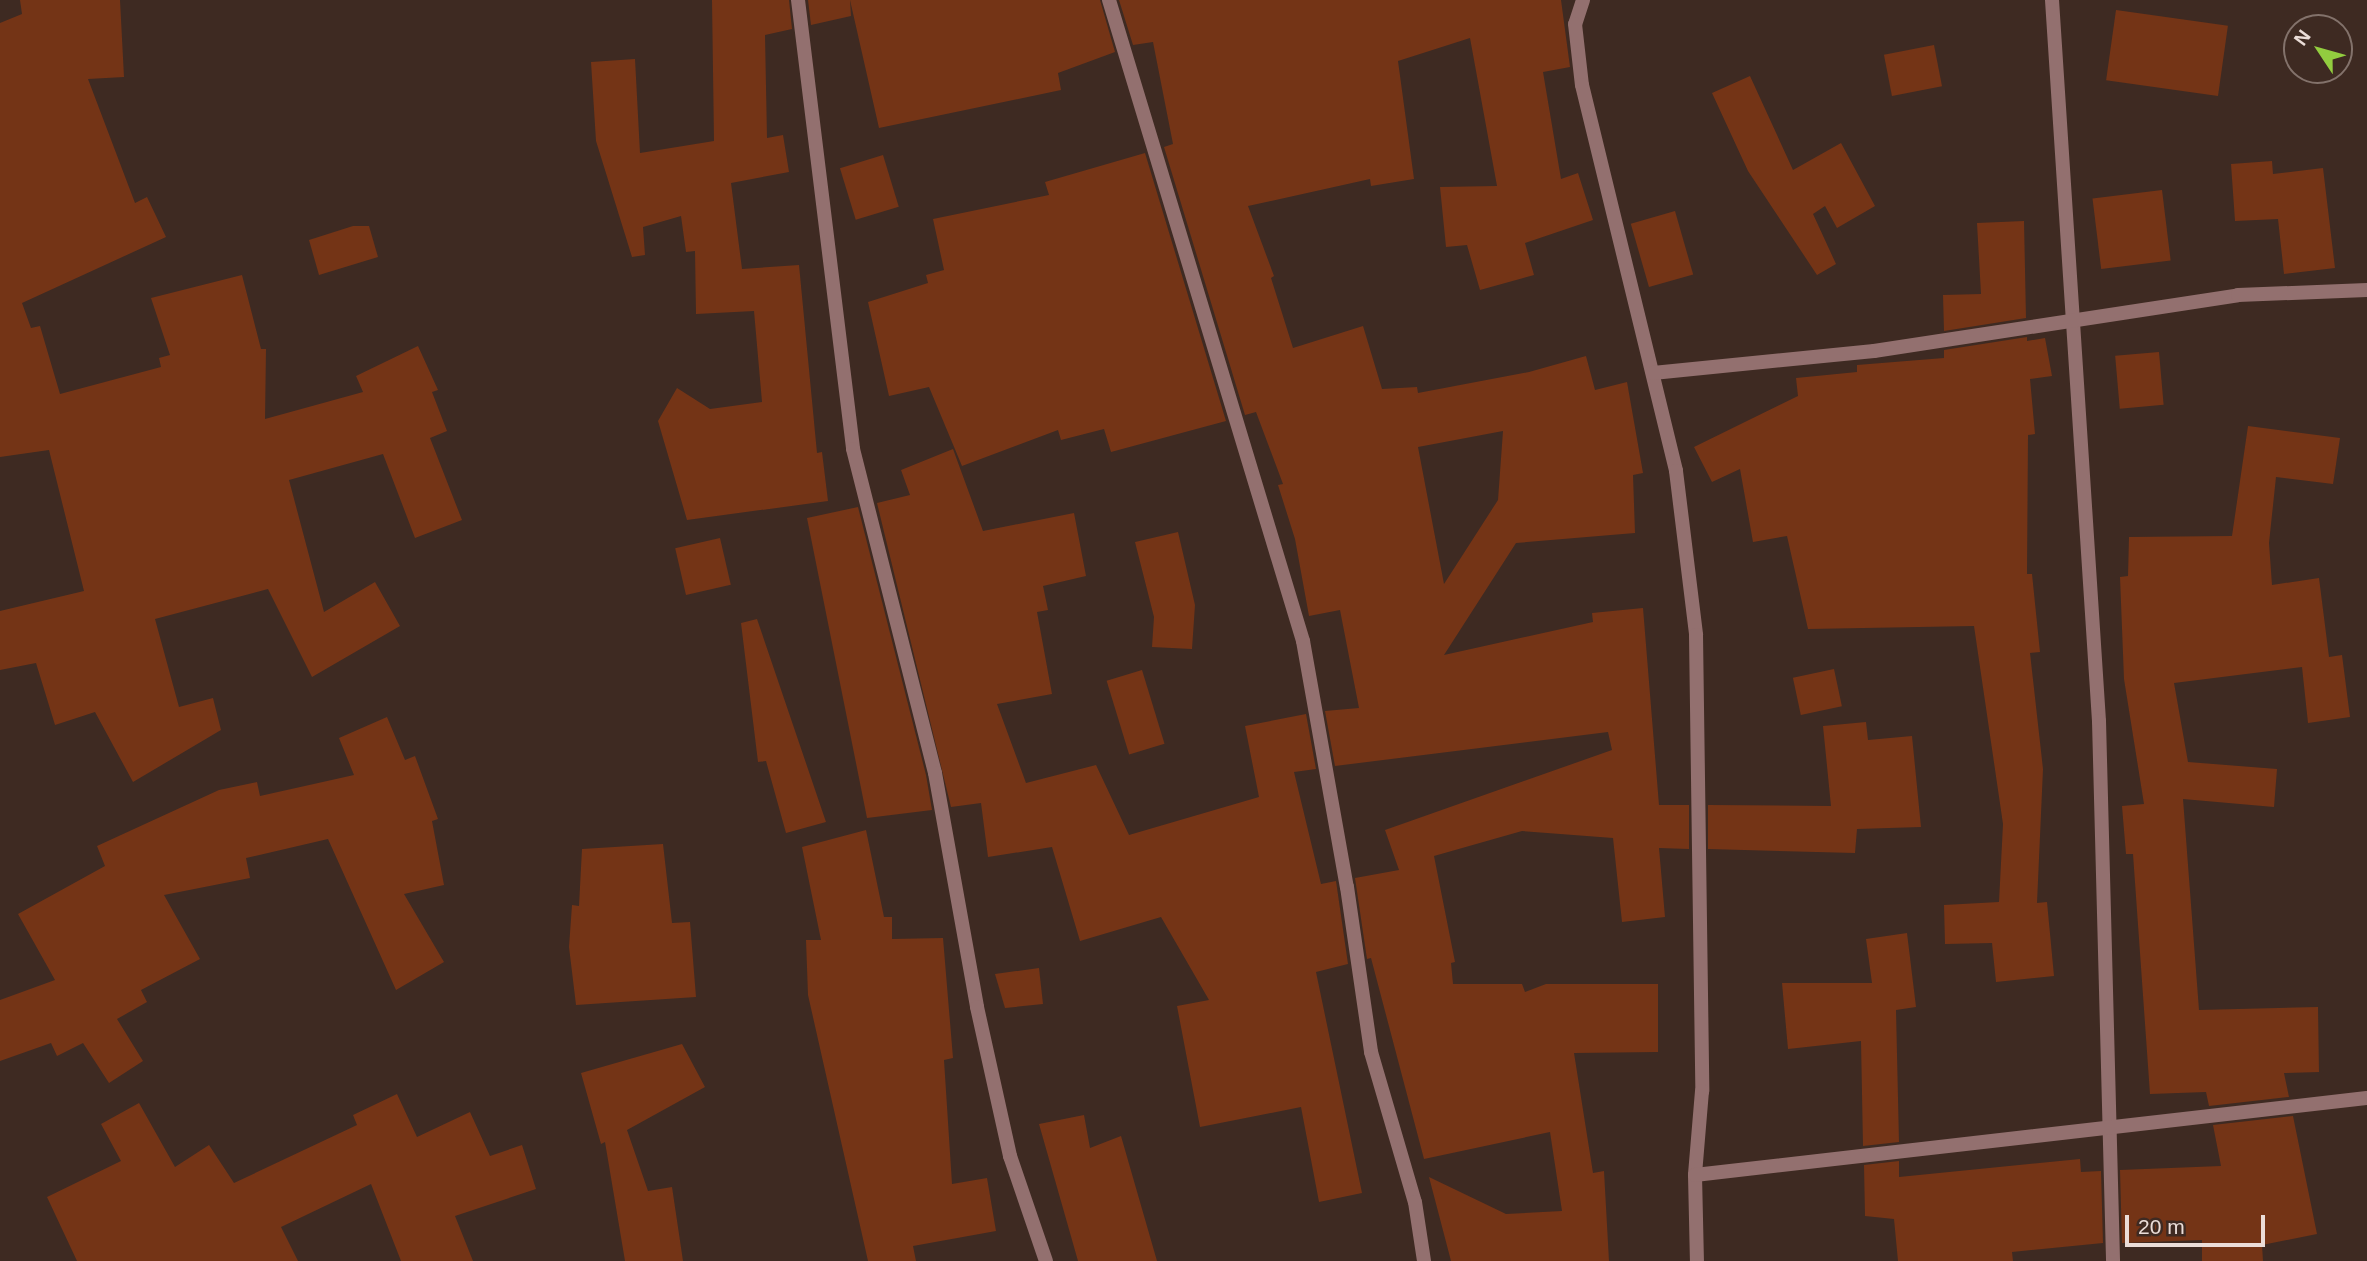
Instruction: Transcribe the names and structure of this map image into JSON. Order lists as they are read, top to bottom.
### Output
{
  "scale_bar": "20 m",
  "north": "top left"
}
